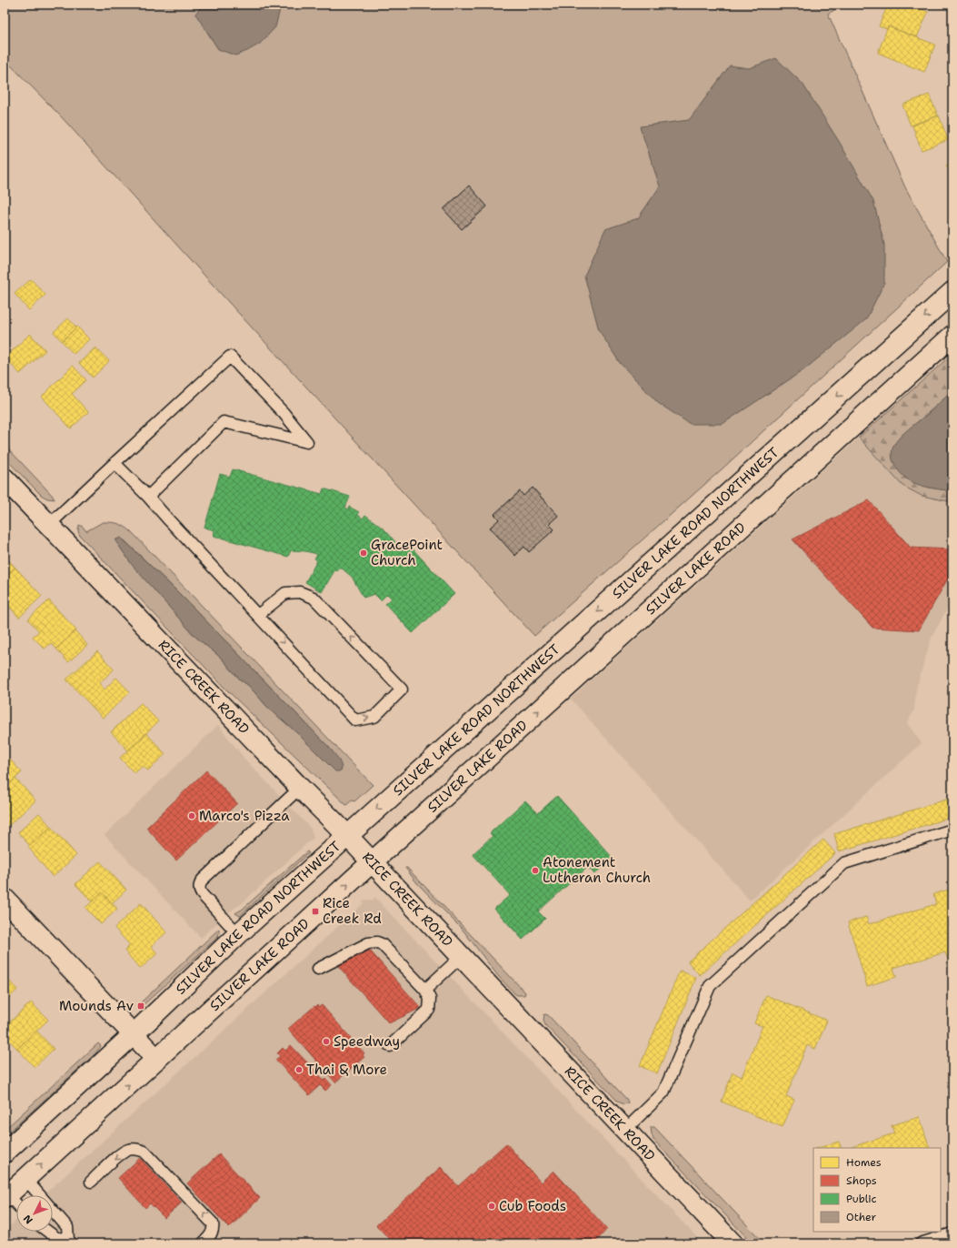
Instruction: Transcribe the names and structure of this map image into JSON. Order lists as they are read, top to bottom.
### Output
{
  "streets": {
    "main road": ["SILVER LAKE ROAD NORTHWEST", "SILVER LAKE ROAD", "RICE CREEK ROAD"]
  },
  "crossings": [
    ["SILVER LAKE ROAD NORTHWEST", "RICE CREEK ROAD"],
    ["SILVER LAKE ROAD", "RICE CREEK ROAD"]
  ],
  "one_way": ["SILVER LAKE ROAD NORTHWEST", "SILVER LAKE ROAD"],
  "places": {
    "other": [
      "GracePoint Church",
      "Marco's Pizza",
      "Atonement Lutheran Church",
      "Speedway",
      "Thai & More",
      "Cub Foods"
    ],
    "transit": ["Rice Creek Rd", "Mounds Av"]
  },
  "legend": [
    "Homes",
    "Shops",
    "Public",
    "Other"
  ],
  "north": "bottom left"
}
